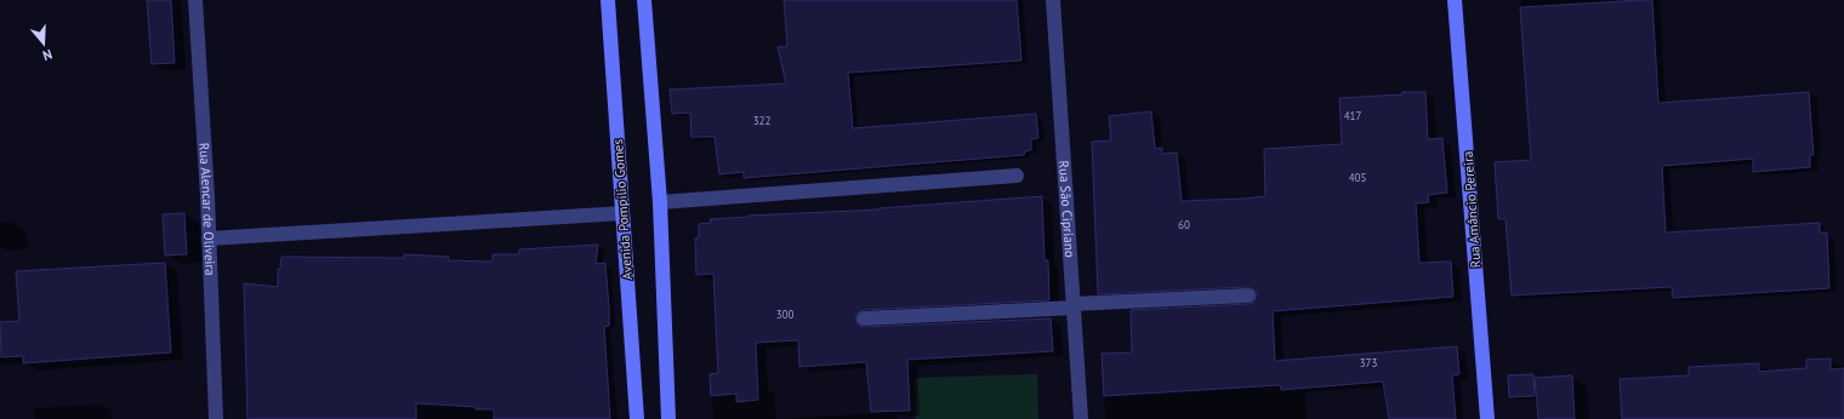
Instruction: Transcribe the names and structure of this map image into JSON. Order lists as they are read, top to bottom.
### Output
{
  "streets": {
    "main road": ["Avenida Pompílio Gomes", "Rua Amâncio Pereira"],
    "street": ["Rua Alencar de Oliveira", "Rua São Cipriano"]
  },
  "house_numbers": [
    "417",
    "322",
    "405",
    "60",
    "300",
    "373"
  ],
  "north": "bottom"
}
